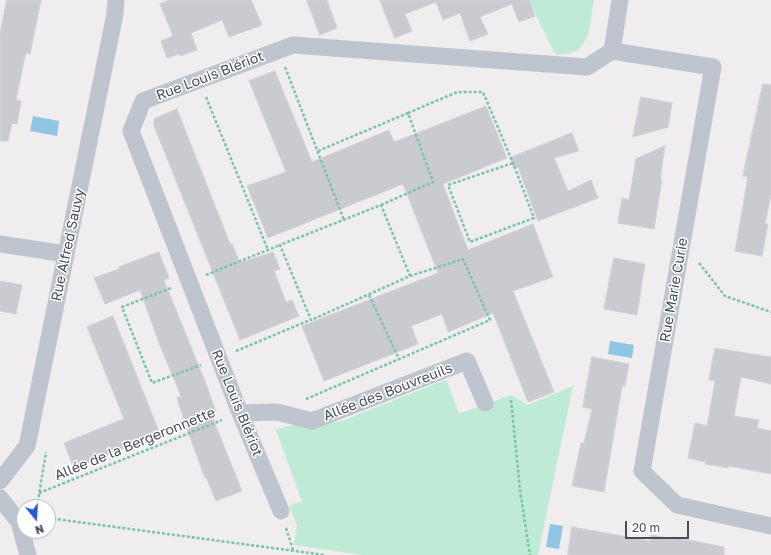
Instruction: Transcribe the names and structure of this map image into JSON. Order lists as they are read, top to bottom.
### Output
{
  "streets": {
    "street": [
      "Rue Louis Blériot",
      "Rue Alfred Sauvy",
      "Rue Marie Curie",
      "Allée des Bouvreuils"
    ],
    "path": ["Allée de la Bergeronnette"]
  },
  "crossings": [
    ["Rue Louis Blériot", "Rue Marie Curie"],
    ["Rue Louis Blériot", "Allée des Bouvreuils"],
    ["Rue Louis Blériot", "Allée de la Bergeronnette"],
    ["Allée des Bouvreuils", "Allée de la Bergeronnette"]
  ],
  "scale_bar": "20 m",
  "north": "bottom"
}
